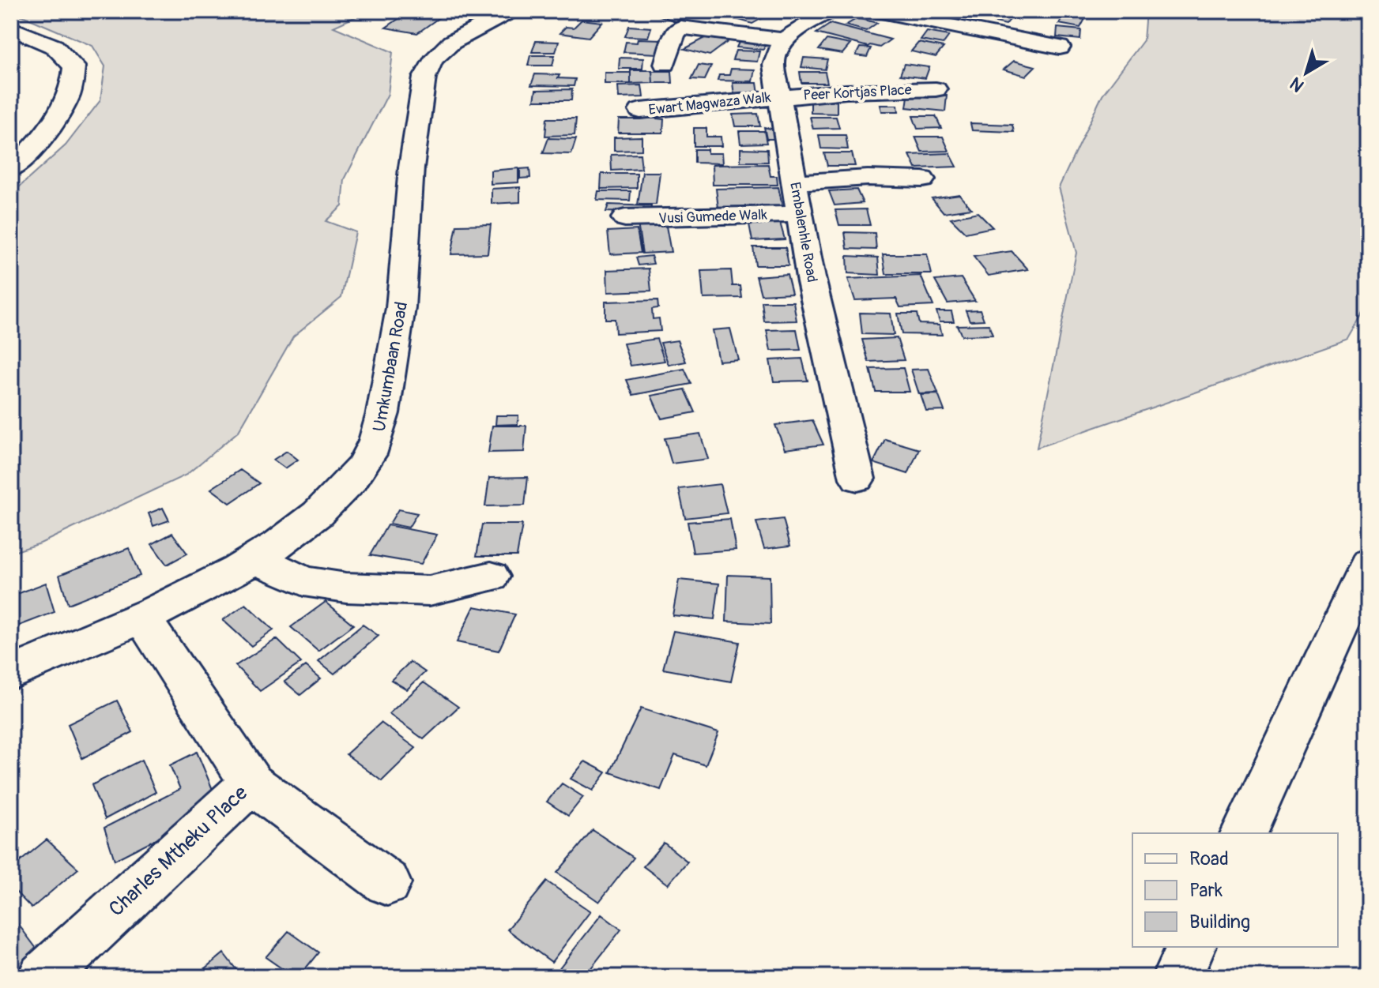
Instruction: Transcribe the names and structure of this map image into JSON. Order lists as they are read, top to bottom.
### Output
{
  "streets": {
    "main road": [
      "Peer Kortjas Place",
      "Ewart Magwaza Walk",
      "Vusi Gumede Walk",
      "Embalenhle Road",
      "Umkumbaan Road",
      "Charles Mtheku Place"
    ]
  },
  "crossings": [
    ["Peer Kortjas Place", "Ewart Magwaza Walk"],
    ["Peer Kortjas Place", "Embalenhle Road"],
    ["Ewart Magwaza Walk", "Embalenhle Road"],
    ["Vusi Gumede Walk", "Embalenhle Road"],
    ["Umkumbaan Road", "Charles Mtheku Place"]
  ],
  "legend": ["Road", "Park", "Building"],
  "north": "bottom left"
}
